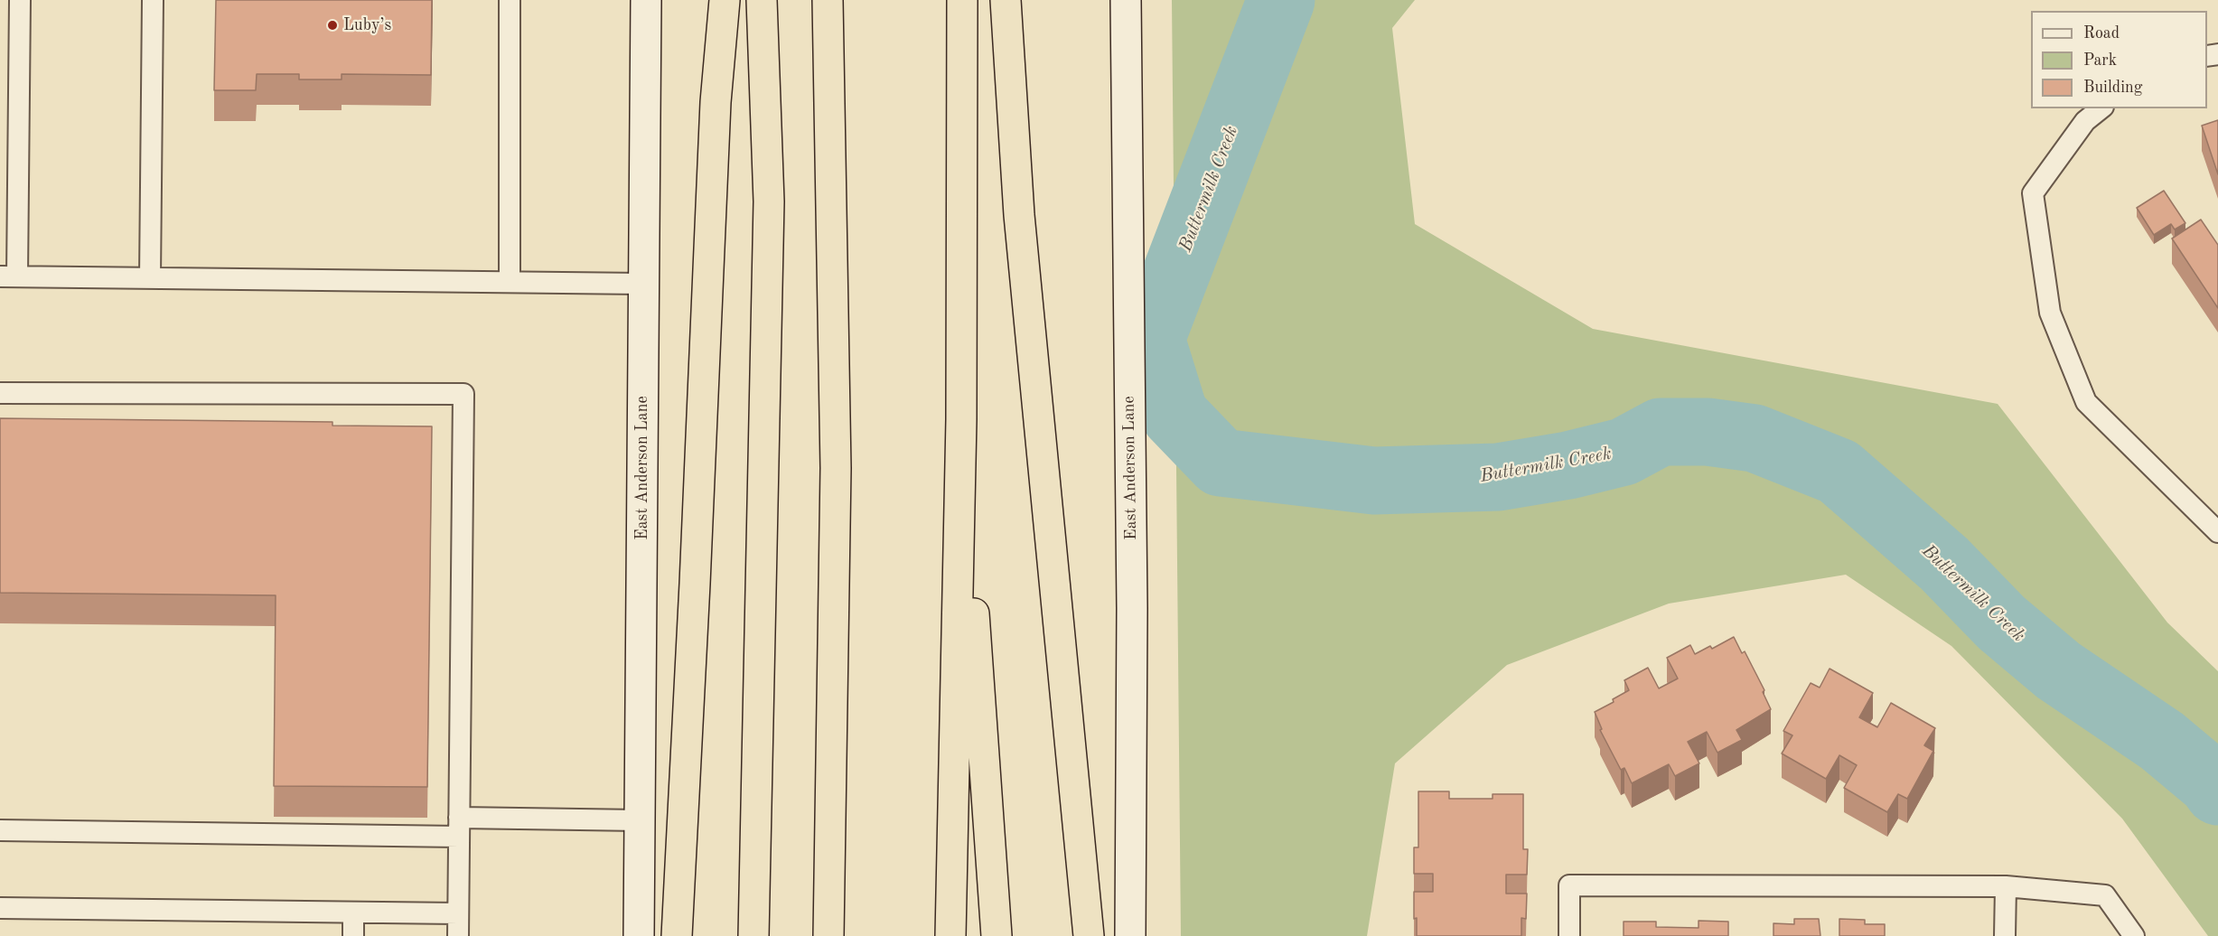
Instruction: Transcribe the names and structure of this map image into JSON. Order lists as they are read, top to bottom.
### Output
{
  "streets": {
    "main road": ["East Anderson Lane"]
  },
  "water": ["Buttermilk Creek"],
  "places": ["Luby’s"],
  "legend": ["Road", "Park", "Building"]
}
